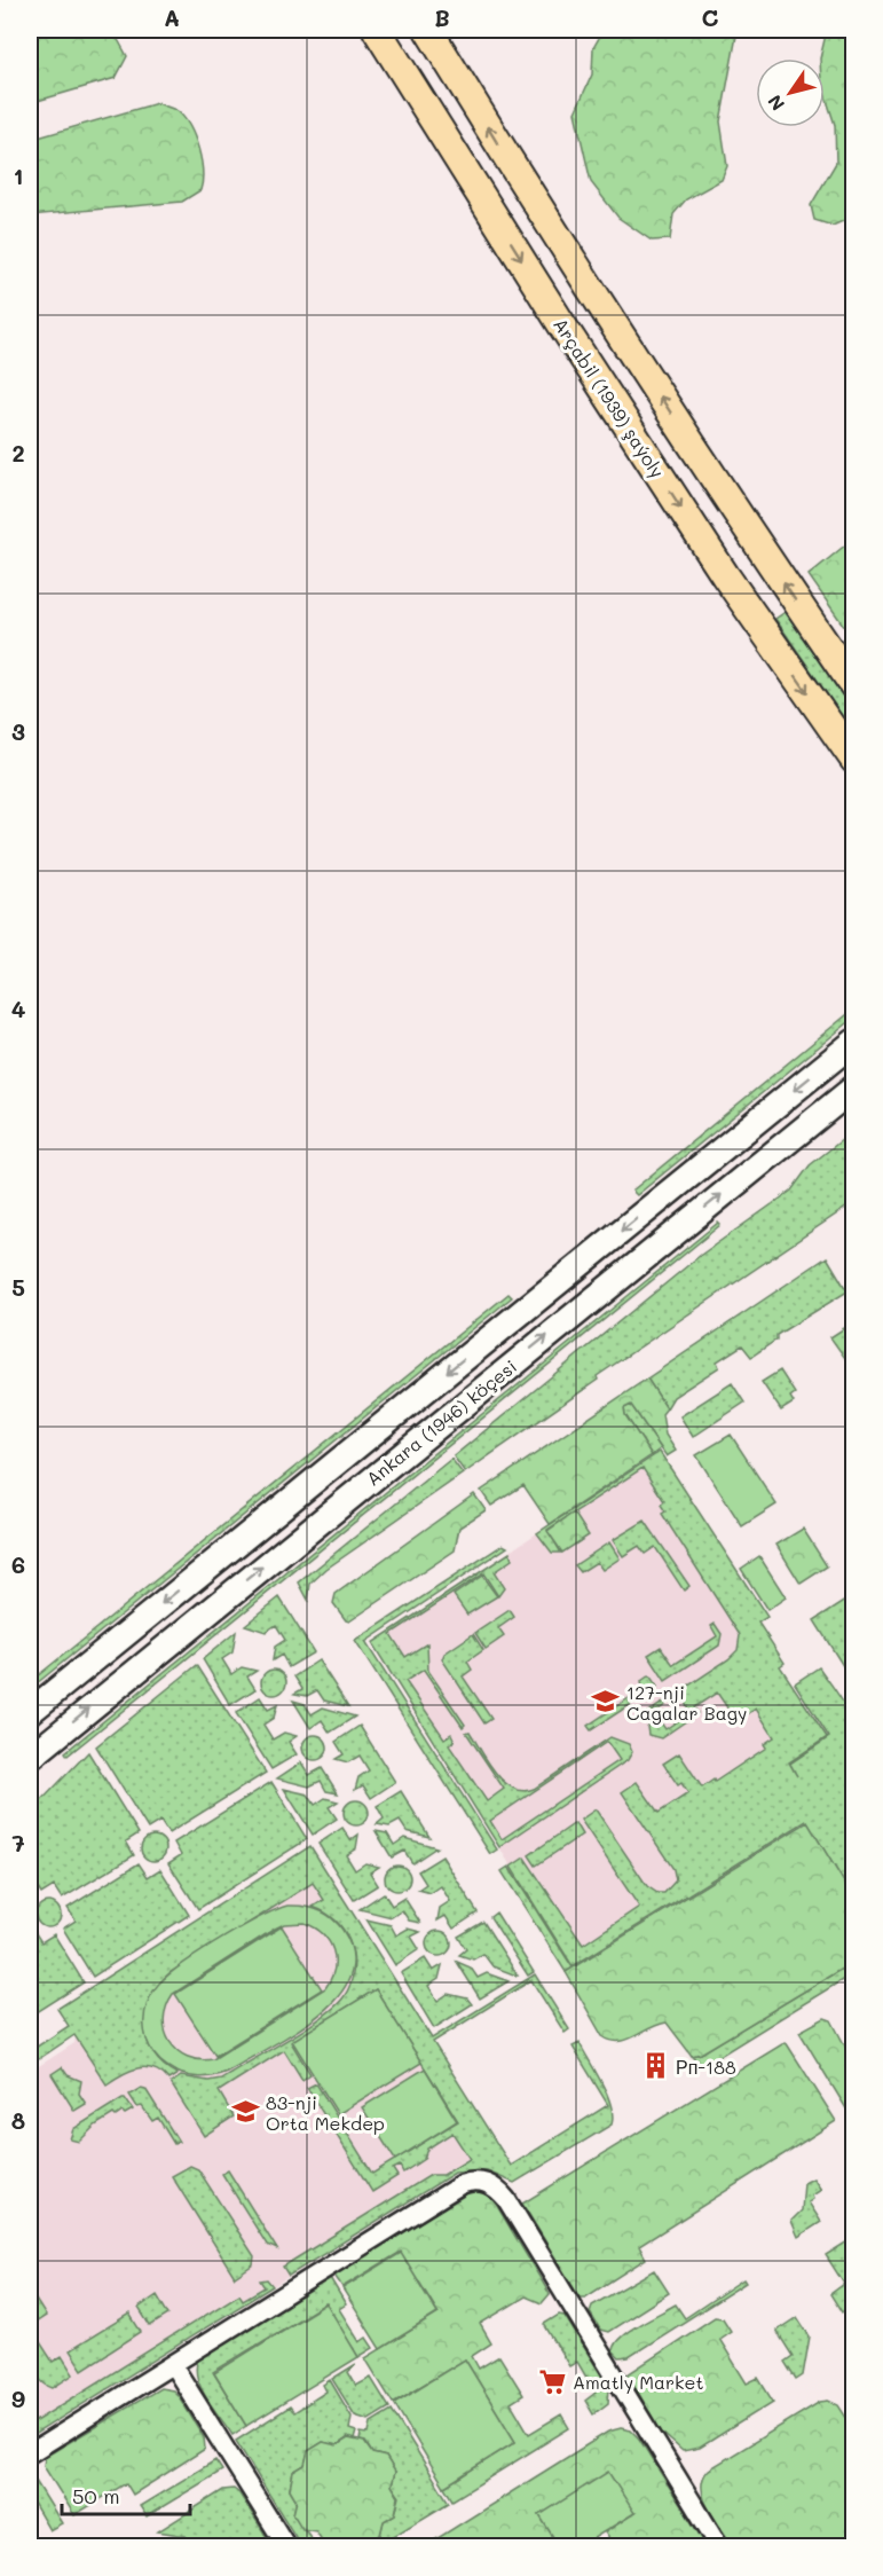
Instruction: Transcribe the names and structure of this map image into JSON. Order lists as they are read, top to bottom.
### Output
{
  "streets": {
    "main road": ["Arçabil (1939) şaýoly", "Ankara (1946) köçesi"]
  },
  "places": {
    "school or university": ["127-nji Cagalar Bagy", "83-nji Orta Mekdep"],
    "building": ["Рп-188"],
    "supermarket": ["Amatly Market"]
  },
  "scale_bar": "50 m",
  "north": "bottom left",
  "grid": {
    "columns": ["A", "B", "C"],
    "rows": [
      "1",
      "2",
      "3",
      "4",
      "5",
      "6",
      "7",
      "8",
      "9"
    ]
  }
}
